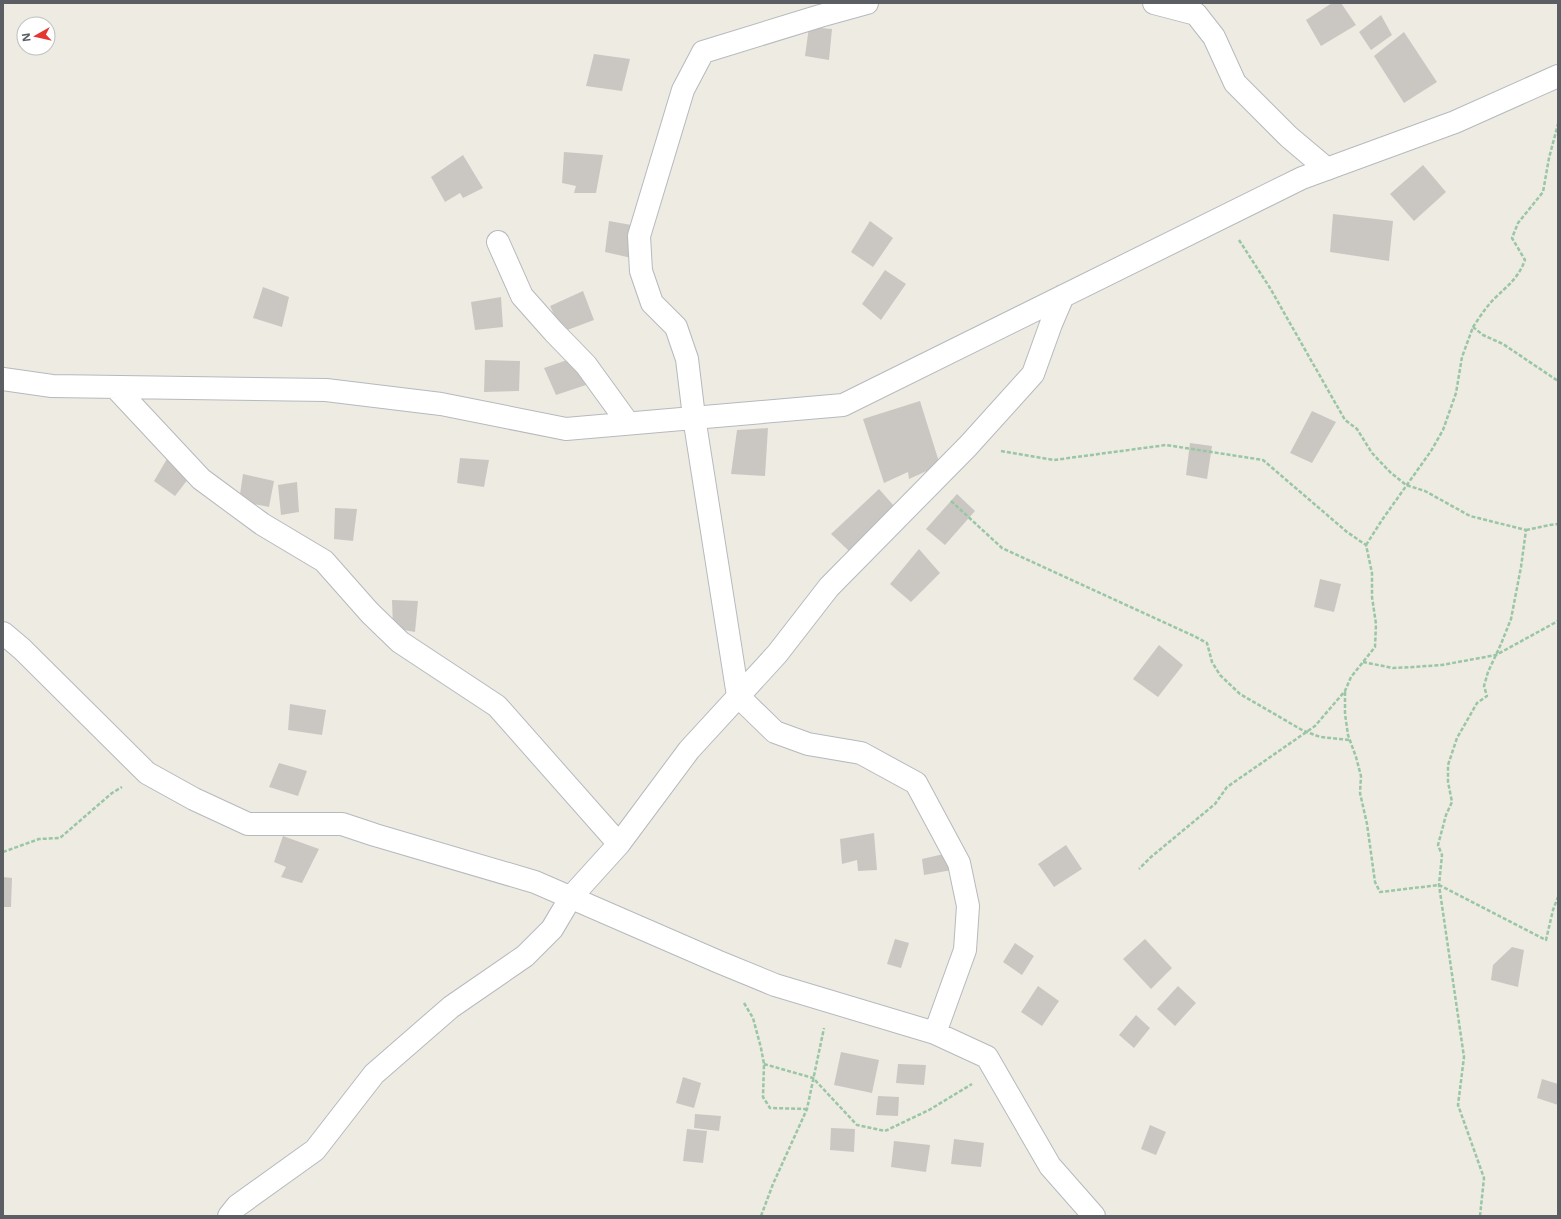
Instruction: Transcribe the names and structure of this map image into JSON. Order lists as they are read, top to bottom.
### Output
{
  "north": "left"
}
